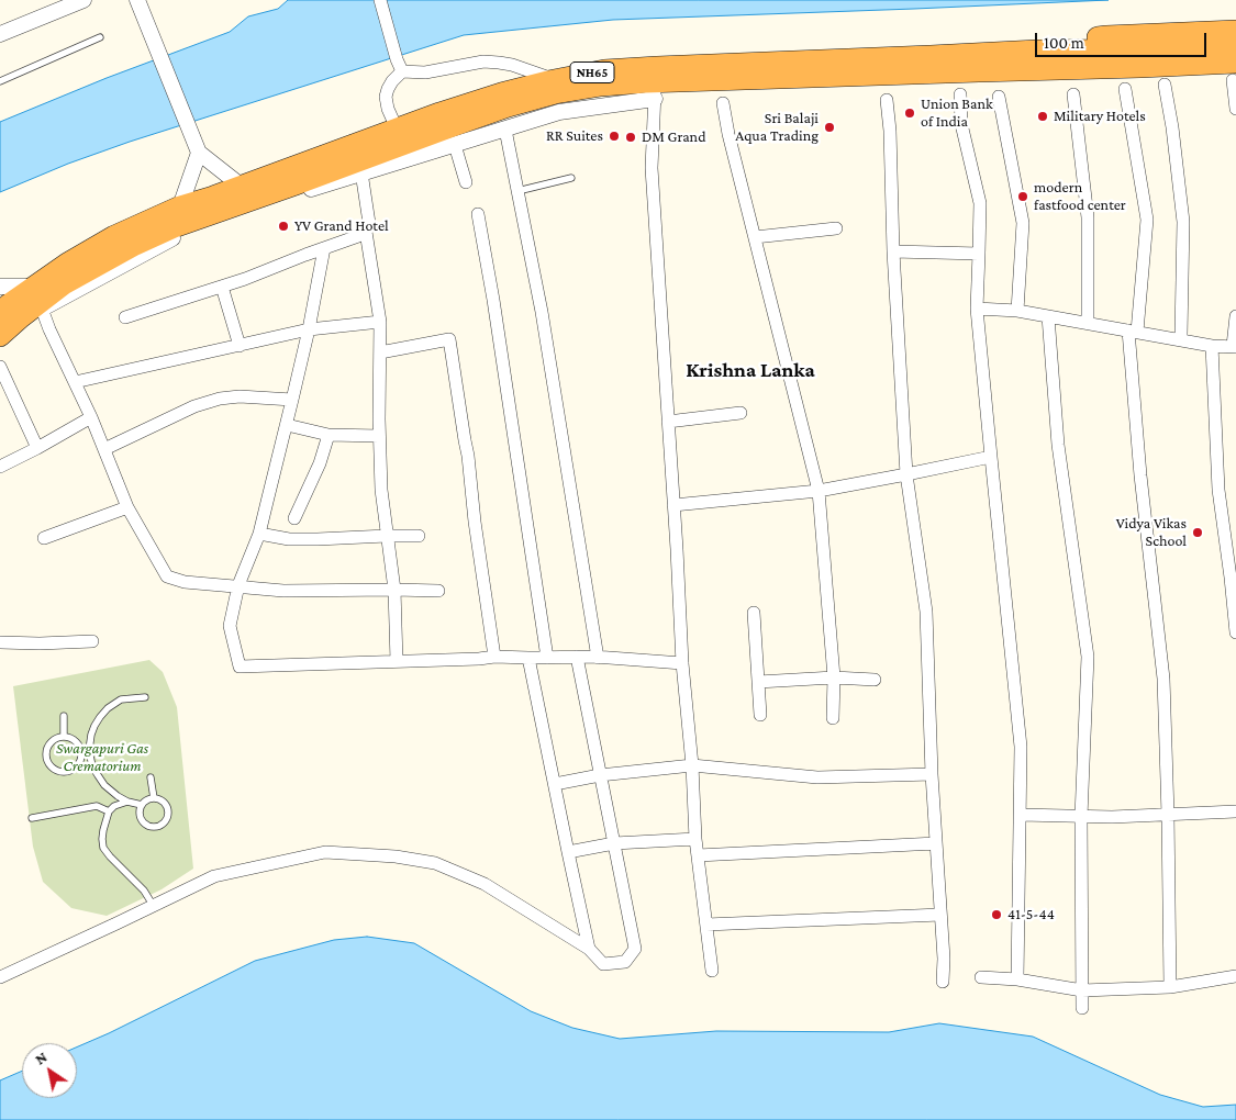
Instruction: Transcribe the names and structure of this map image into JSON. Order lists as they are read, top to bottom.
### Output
{
  "streets": {
    "highway": ["NH65"]
  },
  "districts": ["Krishna Lanka"],
  "parks": ["Swargapuri Gas Crematorium"],
  "places": [
    "Union Bank of India",
    "Military Hotels",
    "Sri Balaji Aqua Trading",
    "RR Suites",
    "DM Grand",
    "modern fastfood center",
    "YV Grand Hotel",
    "Vidya Vikas School",
    "41-5-44"
  ],
  "scale_bar": "100 m",
  "north": "top left"
}
